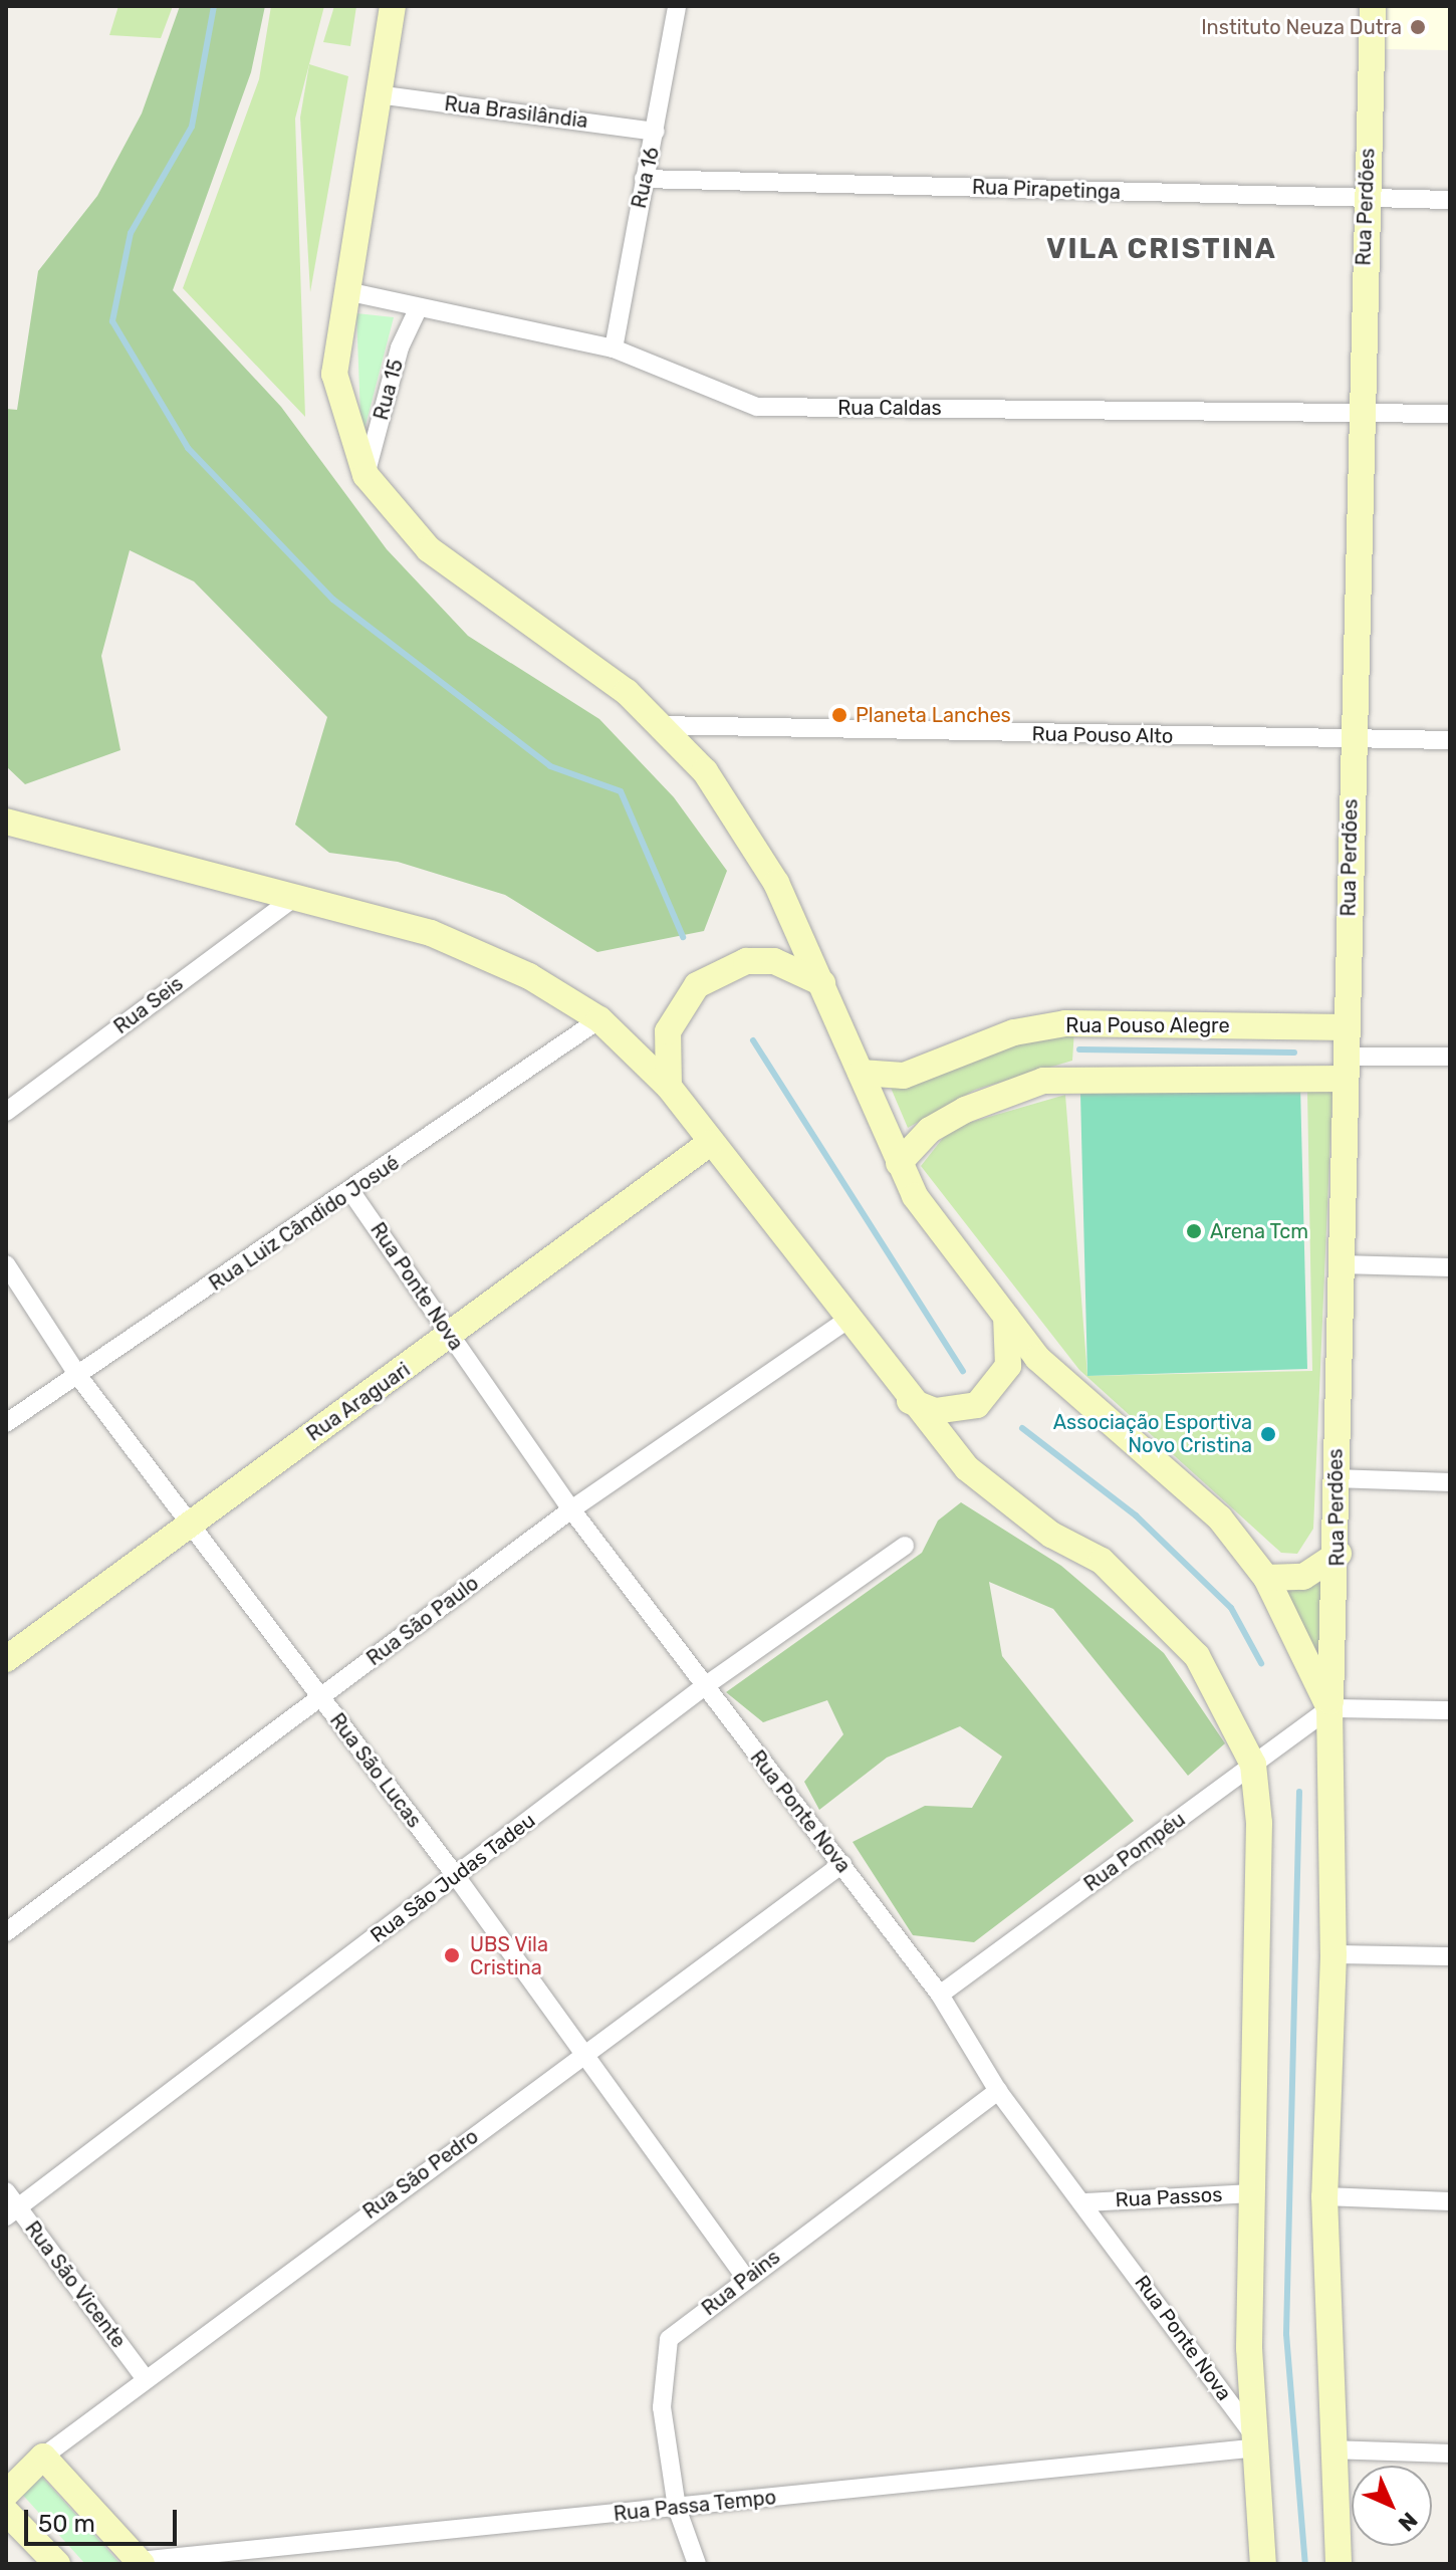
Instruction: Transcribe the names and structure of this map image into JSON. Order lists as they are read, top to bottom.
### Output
{
  "streets": {
    "main road": [
      "Rua Perdões",
      "Rua Pouso Alegre",
      "Rua Araguari",
      "Rua São Pedro"
    ],
    "street": [
      "Rua Brasilândia",
      "Rua 16",
      "Rua Pirapetinga",
      "Rua 15",
      "Rua Caldas",
      "Rua Pouso Alto",
      "Rua Seis",
      "Rua Luiz Cândido Josué",
      "Rua Ponte Nova",
      "Rua São Paulo",
      "Rua São Lucas",
      "Rua Pompéu",
      "Rua São Judas Tadeu",
      "Rua Passos",
      "Rua Pains",
      "Rua São Vicente",
      "Rua Passa Tempo"
    ]
  },
  "crossings": [
    ["Rua Brasilândia", "Rua 16"],
    ["Rua 16", "Rua Pirapetinga"],
    ["Rua 16", "Rua Caldas"],
    ["Rua Pirapetinga", "Rua Perdões"],
    ["Rua Perdões", "Rua Caldas"],
    ["Rua Perdões", "Rua Pouso Alto"],
    ["Rua Perdões", "Rua Pouso Alegre"],
    ["Rua Perdões", "Rua Pompéu"],
    ["Rua 15", "Rua Caldas"],
    ["Rua Luiz Cândido Josué", "Rua Ponte Nova"],
    ["Rua Luiz Cândido Josué", "Rua São Lucas"],
    ["Rua Ponte Nova", "Rua Araguari"],
    ["Rua Ponte Nova", "Rua São Paulo"],
    ["Rua Ponte Nova", "Rua Pompéu"],
    ["Rua Ponte Nova", "Rua São Judas Tadeu"],
    ["Rua Ponte Nova", "Rua São Pedro"],
    ["Rua Ponte Nova", "Rua Passos"],
    ["Rua Ponte Nova", "Rua Pains"],
    ["Rua Ponte Nova", "Rua Passa Tempo"],
    ["Rua Araguari", "Rua São Lucas"],
    ["Rua São Paulo", "Rua São Lucas"],
    ["Rua São Lucas", "Rua São Judas Tadeu"],
    ["Rua São Lucas", "Rua São Pedro"],
    ["Rua São Lucas", "Rua Pains"],
    ["Rua São Judas Tadeu", "Rua São Vicente"],
    ["Rua São Pedro", "Rua São Vicente"],
    ["Rua Pains", "Rua Passa Tempo"]
  ],
  "districts": ["VILA CRISTINA"],
  "places": [
    "Instituto Neuza Dutra",
    "Planeta Lanches",
    "Arena Tcm",
    "Associação Esportiva Novo Cristina",
    "UBS Vila Cristina"
  ],
  "scale_bar": "50 m",
  "north": "bottom right"
}
